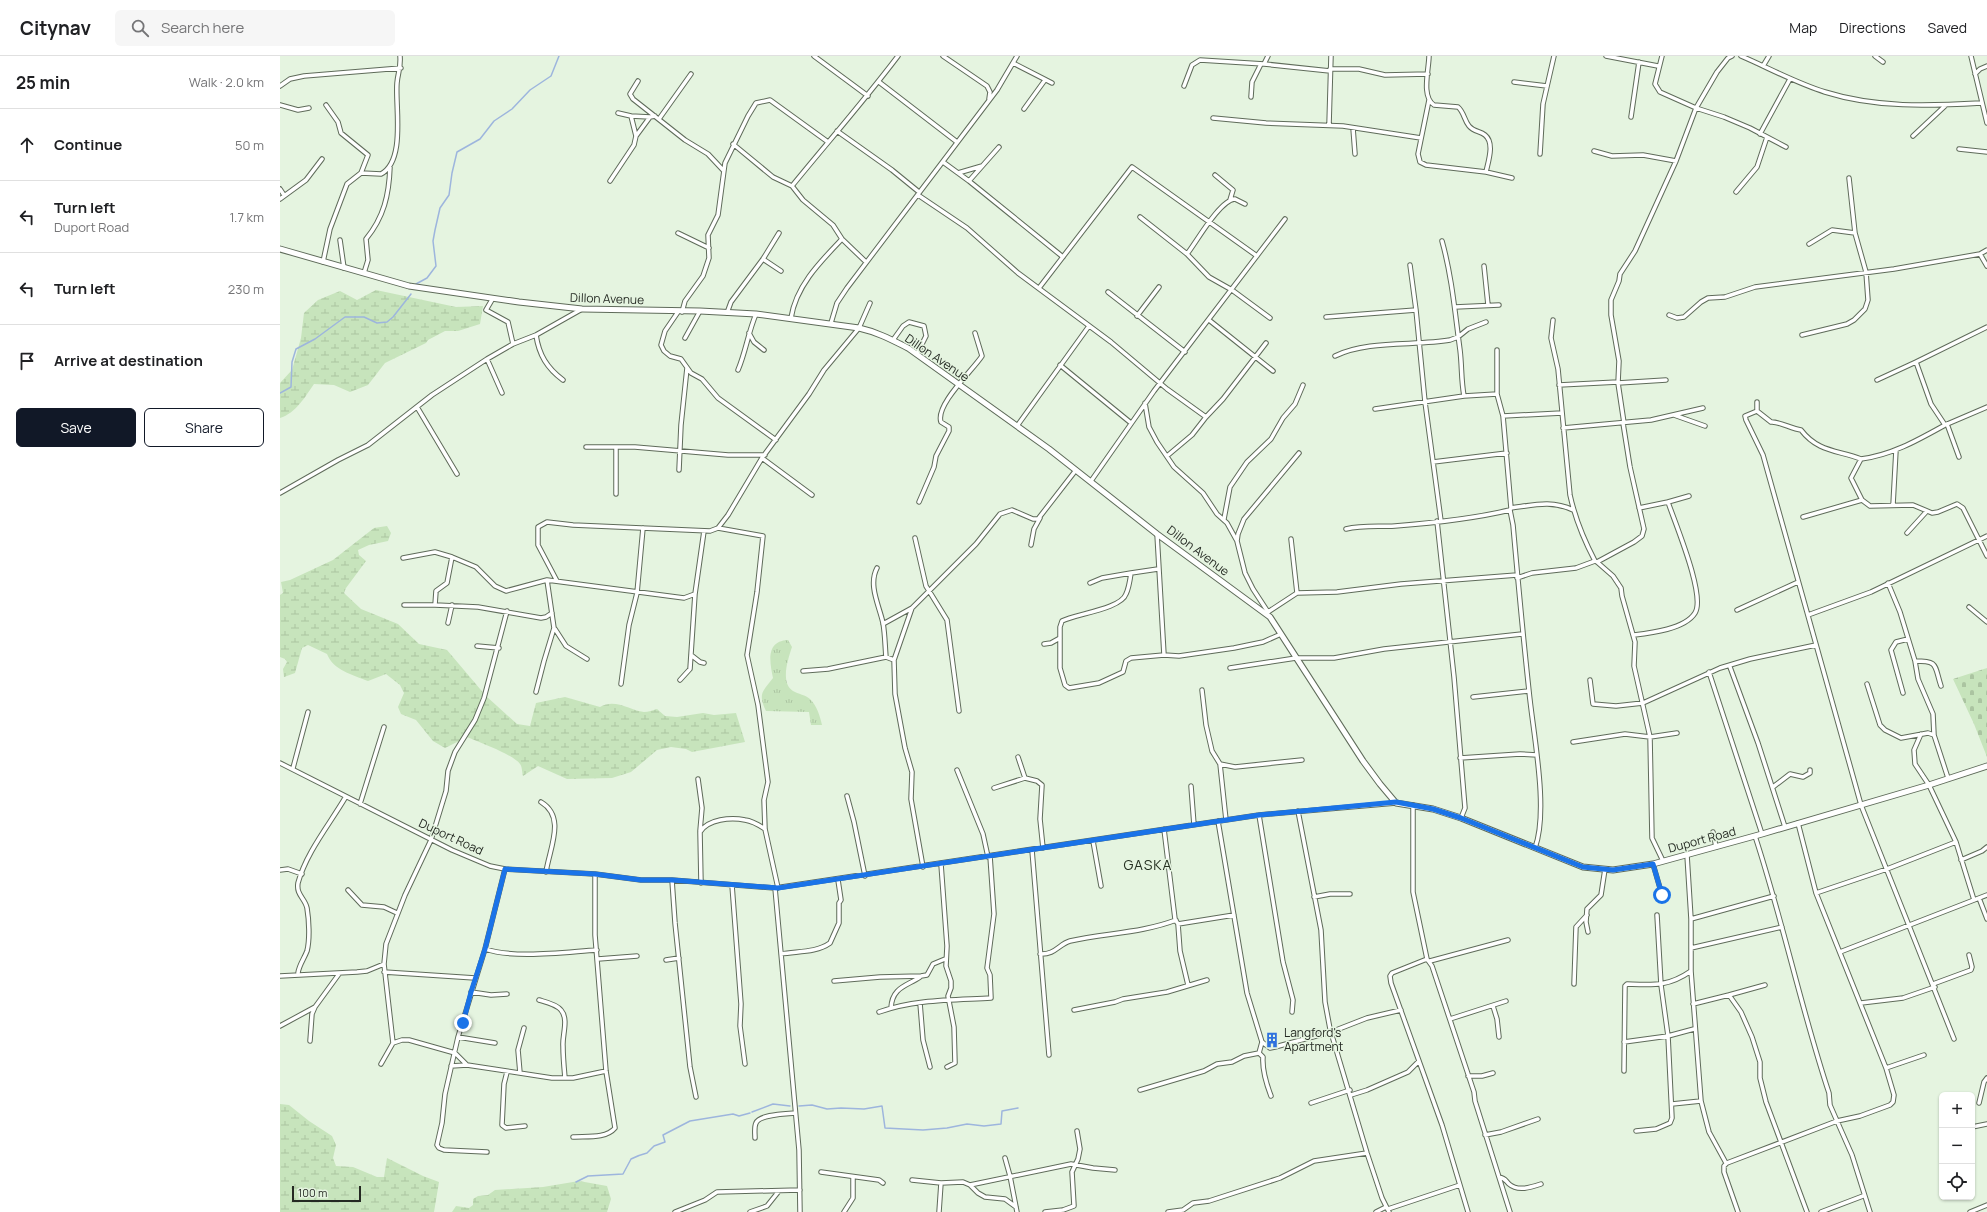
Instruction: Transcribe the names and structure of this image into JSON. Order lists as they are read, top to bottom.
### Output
{
  "streets": {
    "street": ["Dillon Avenue", "Duport Road"]
  },
  "crossings": [
    ["Dillon Avenue", "Duport Road"]
  ],
  "districts": ["GASKA"],
  "places": {
    "building": ["Langford's Apartment"]
  },
  "scale_bar": "100 m",
  "page": {
    "header": "Citynav",
    "search": "Search here",
    "nav": ["Map", "Directions", "Saved"],
    "heading": ["25 min", "Walk · 2.0 km"],
    "list": [
      ["Continue", "50 m"],
      ["Turn left", "Duport Road", "1.7 km"],
      ["Turn left", "230 m"],
      "Arrive at destination"
    ],
    "buttons": ["Save", "Share"],
    "map_buttons": ["+", "−"],
    "scale": "100 m"
  }
}
